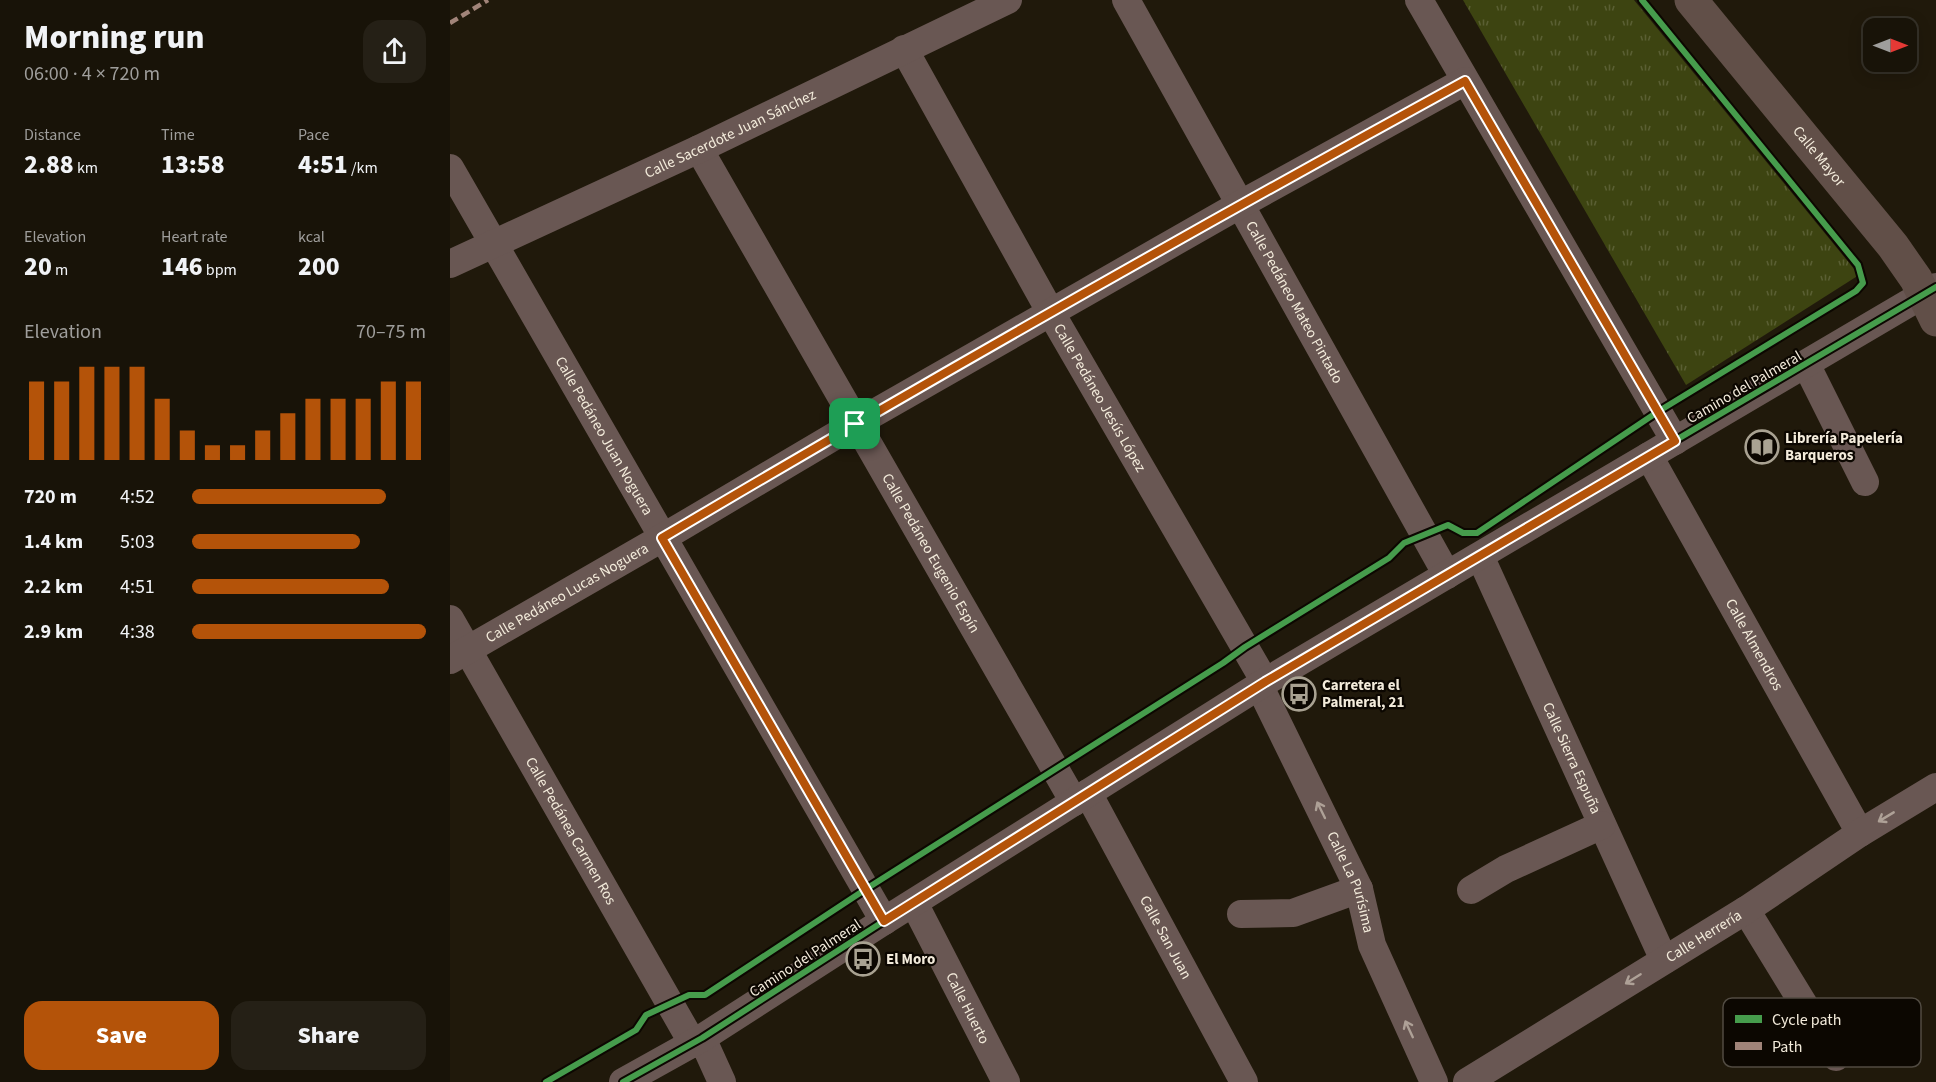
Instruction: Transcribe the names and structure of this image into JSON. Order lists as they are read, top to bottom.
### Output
{
  "streets": {
    "street": [
      "Calle Sacerdote Juan Sánchez",
      "Calle Mayor",
      "Calle Pedáneo Mateo Pintado",
      "Camino del Palmeral",
      "Calle Pedáneo Jesús López",
      "Calle Pedáneo Juan Noguera",
      "Calle Pedáneo Eugenio Espín",
      "Calle Pedáneo Lucas Noguera",
      "Calle Almendros",
      "Calle Sierra Espuña",
      "Calle Pedánea Carmen Ros",
      "Calle La Purísima",
      "Calle Herrería",
      "Calle San Juan",
      "Calle Huerto"
    ]
  },
  "crossings": [
    ["Calle Sacerdote Juan Sánchez", "Calle Pedáneo Jesús López"],
    ["Calle Sacerdote Juan Sánchez", "Calle Pedáneo Juan Noguera"],
    ["Calle Sacerdote Juan Sánchez", "Calle Pedáneo Eugenio Espín"],
    ["Calle Mayor", "Camino del Palmeral"],
    ["Calle Pedáneo Mateo Pintado", "Camino del Palmeral"],
    ["Calle Pedáneo Mateo Pintado", "Calle Pedáneo Lucas Noguera"],
    ["Camino del Palmeral", "Calle Pedáneo Jesús López"],
    ["Camino del Palmeral", "Calle Pedáneo Juan Noguera"],
    ["Camino del Palmeral", "Calle Pedáneo Eugenio Espín"],
    ["Camino del Palmeral", "Calle Almendros"],
    ["Camino del Palmeral", "Calle Sierra Espuña"],
    ["Camino del Palmeral", "Calle Pedánea Carmen Ros"],
    ["Camino del Palmeral", "Calle La Purísima"],
    ["Camino del Palmeral", "Calle San Juan"],
    ["Camino del Palmeral", "Calle Huerto"],
    ["Calle Pedáneo Jesús López", "Calle Pedáneo Lucas Noguera"],
    ["Calle Pedáneo Jesús López", "Calle La Purísima"],
    ["Calle Pedáneo Juan Noguera", "Calle Pedáneo Lucas Noguera"],
    ["Calle Pedáneo Eugenio Espín", "Calle Pedáneo Lucas Noguera"],
    ["Calle Pedáneo Eugenio Espín", "Calle San Juan"],
    ["Calle Pedáneo Lucas Noguera", "Calle Pedánea Carmen Ros"],
    ["Calle Almendros", "Calle Herrería"],
    ["Calle Sierra Espuña", "Calle Herrería"]
  ],
  "one_way": ["Calle La Purísima"],
  "places": {
    "library": ["Librería Papelería Barqueros"],
    "bus stop": ["Carretera el Palmeral, 21", "El Moro"]
  },
  "legend": ["Cycle path", "Path"],
  "north": "right",
  "page": {
    "heading": ["Morning run", "06:00 · 4 × 720 m"],
    "stats": [
      ["Distance", "2.88 km"],
      ["Time", "13:58"],
      ["Pace", "4:51 /km"],
      ["Elevation", "20 m"],
      ["Heart rate", "146 bpm"],
      ["kcal", "200"]
    ],
    "chart": ["Elevation", "70–75 m"],
    "list": [
      {
        "name": "720 m",
        "note": "4:52"
      },
      {
        "name": "1.4 km",
        "note": "5:03"
      },
      {
        "name": "2.2 km",
        "note": "4:51"
      },
      {
        "name": "2.9 km",
        "note": "4:38"
      }
    ],
    "buttons": ["Save", "Share"]
  }
}
